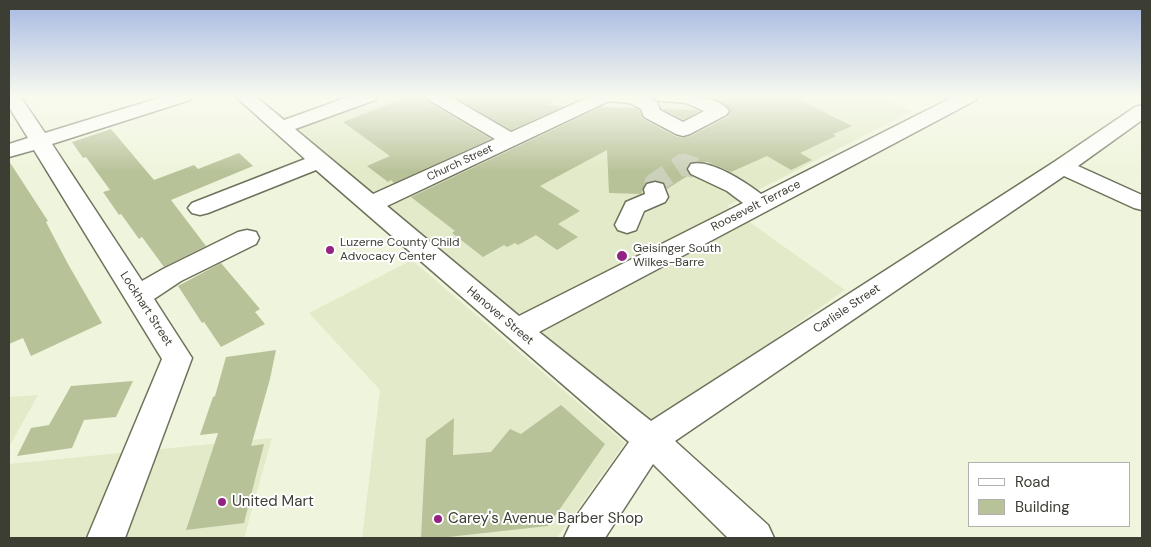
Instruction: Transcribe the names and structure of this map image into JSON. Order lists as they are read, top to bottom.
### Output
{
  "streets": {
    "street": [
      "Church Street",
      "Roosevelt Terrace",
      "Lockhart Street",
      "Carlisle Street",
      "Hanover Street"
    ]
  },
  "crossings": [
    ["Church Street", "Hanover Street"],
    ["Roosevelt Terrace", "Hanover Street"],
    ["Carlisle Street", "Hanover Street"]
  ],
  "places": [
    "Luzerne County Child Advocacy Center",
    "Geisinger South Wilkes-Barre",
    "United Mart",
    "Carey's Avenue Barber Shop"
  ],
  "legend": ["Road", "Building"]
}
